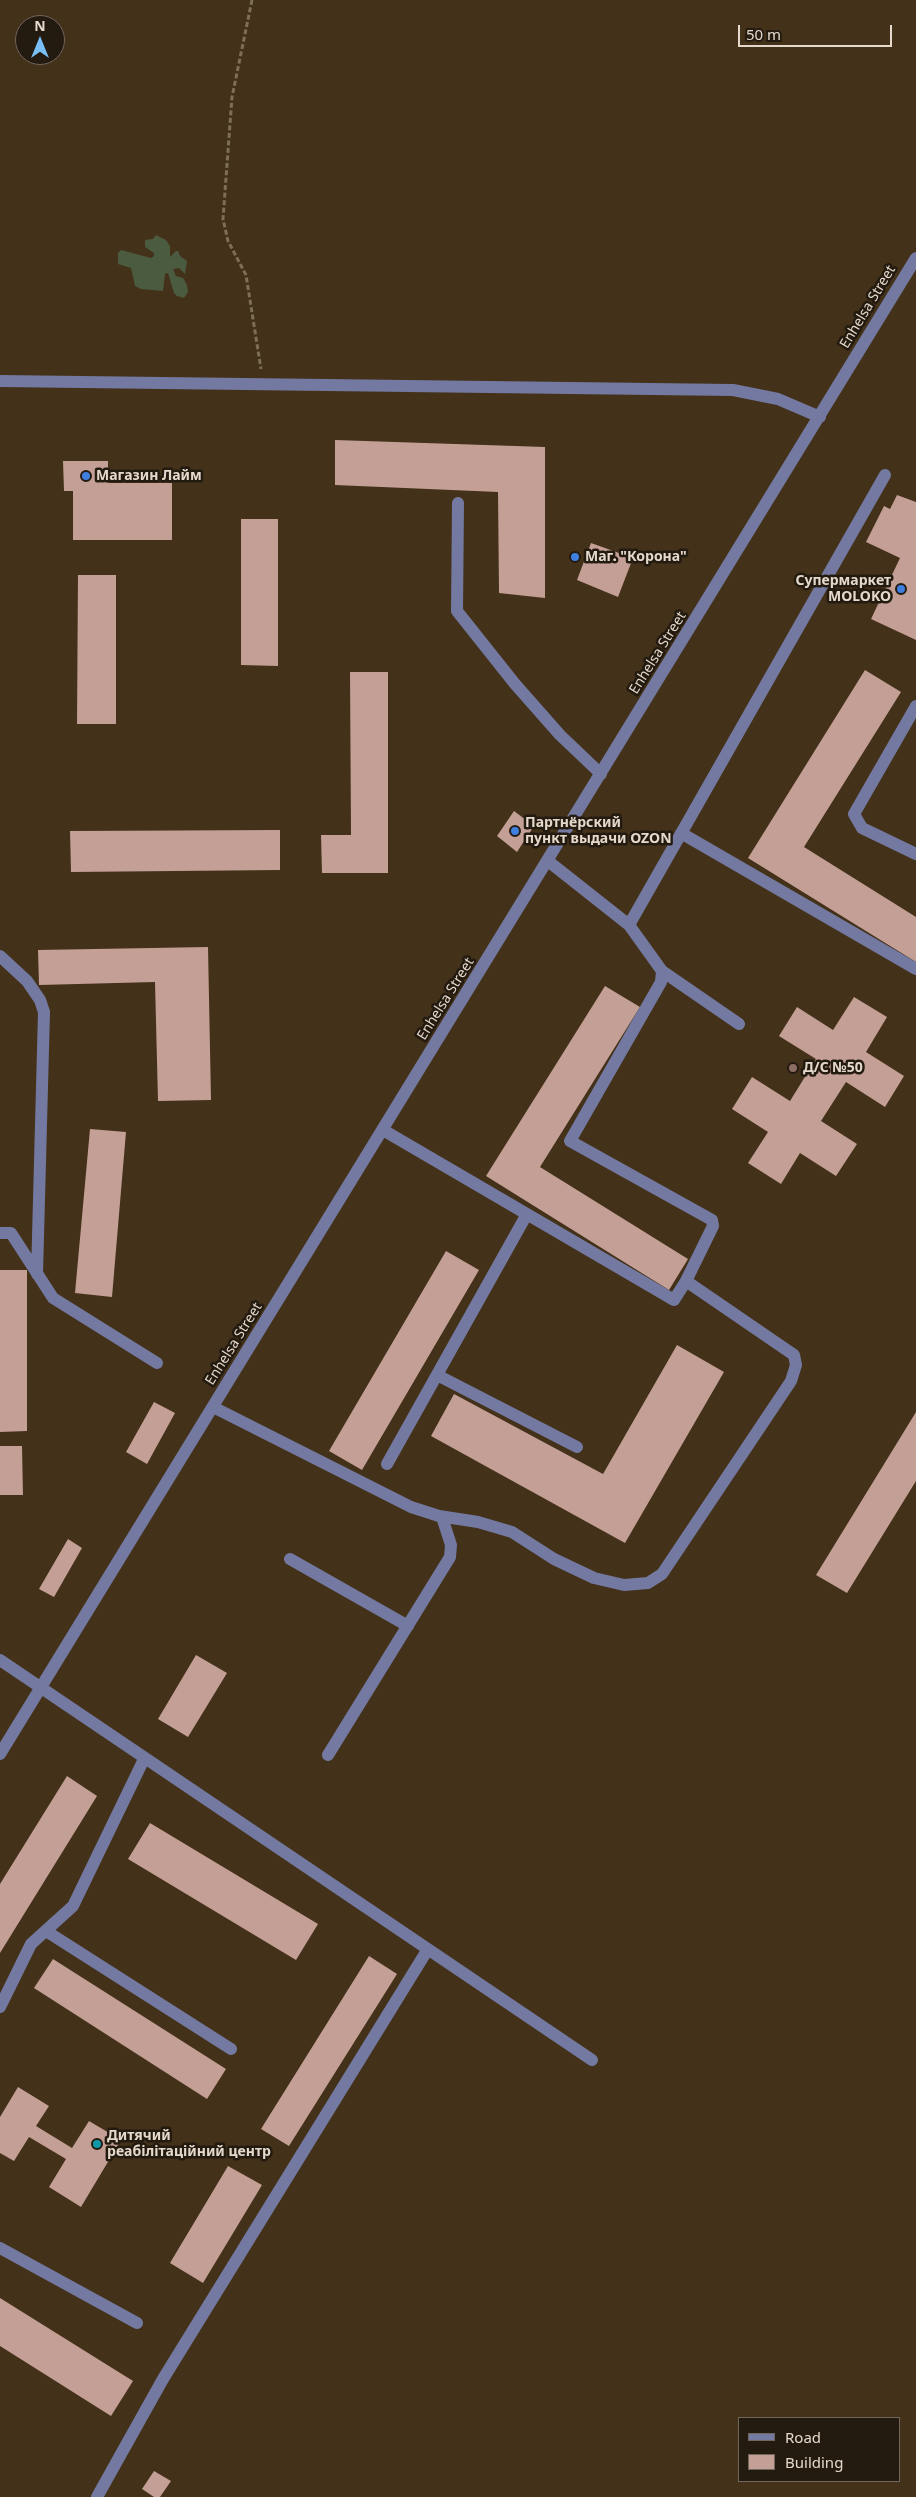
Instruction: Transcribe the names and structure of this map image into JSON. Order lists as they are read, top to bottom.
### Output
{
  "streets": {
    "street": ["Enhelsa Street"]
  },
  "places": [
    "Магазин Лайм",
    "Маг. \"Корона\"",
    "Супермаркет MOLOKO",
    "Партнёрский пункт выдачи OZON",
    "Д/С №50",
    "Дитячий реабілітаційний центр"
  ],
  "legend": ["Road", "Building"],
  "scale_bar": "50 m",
  "north": "top"
}
